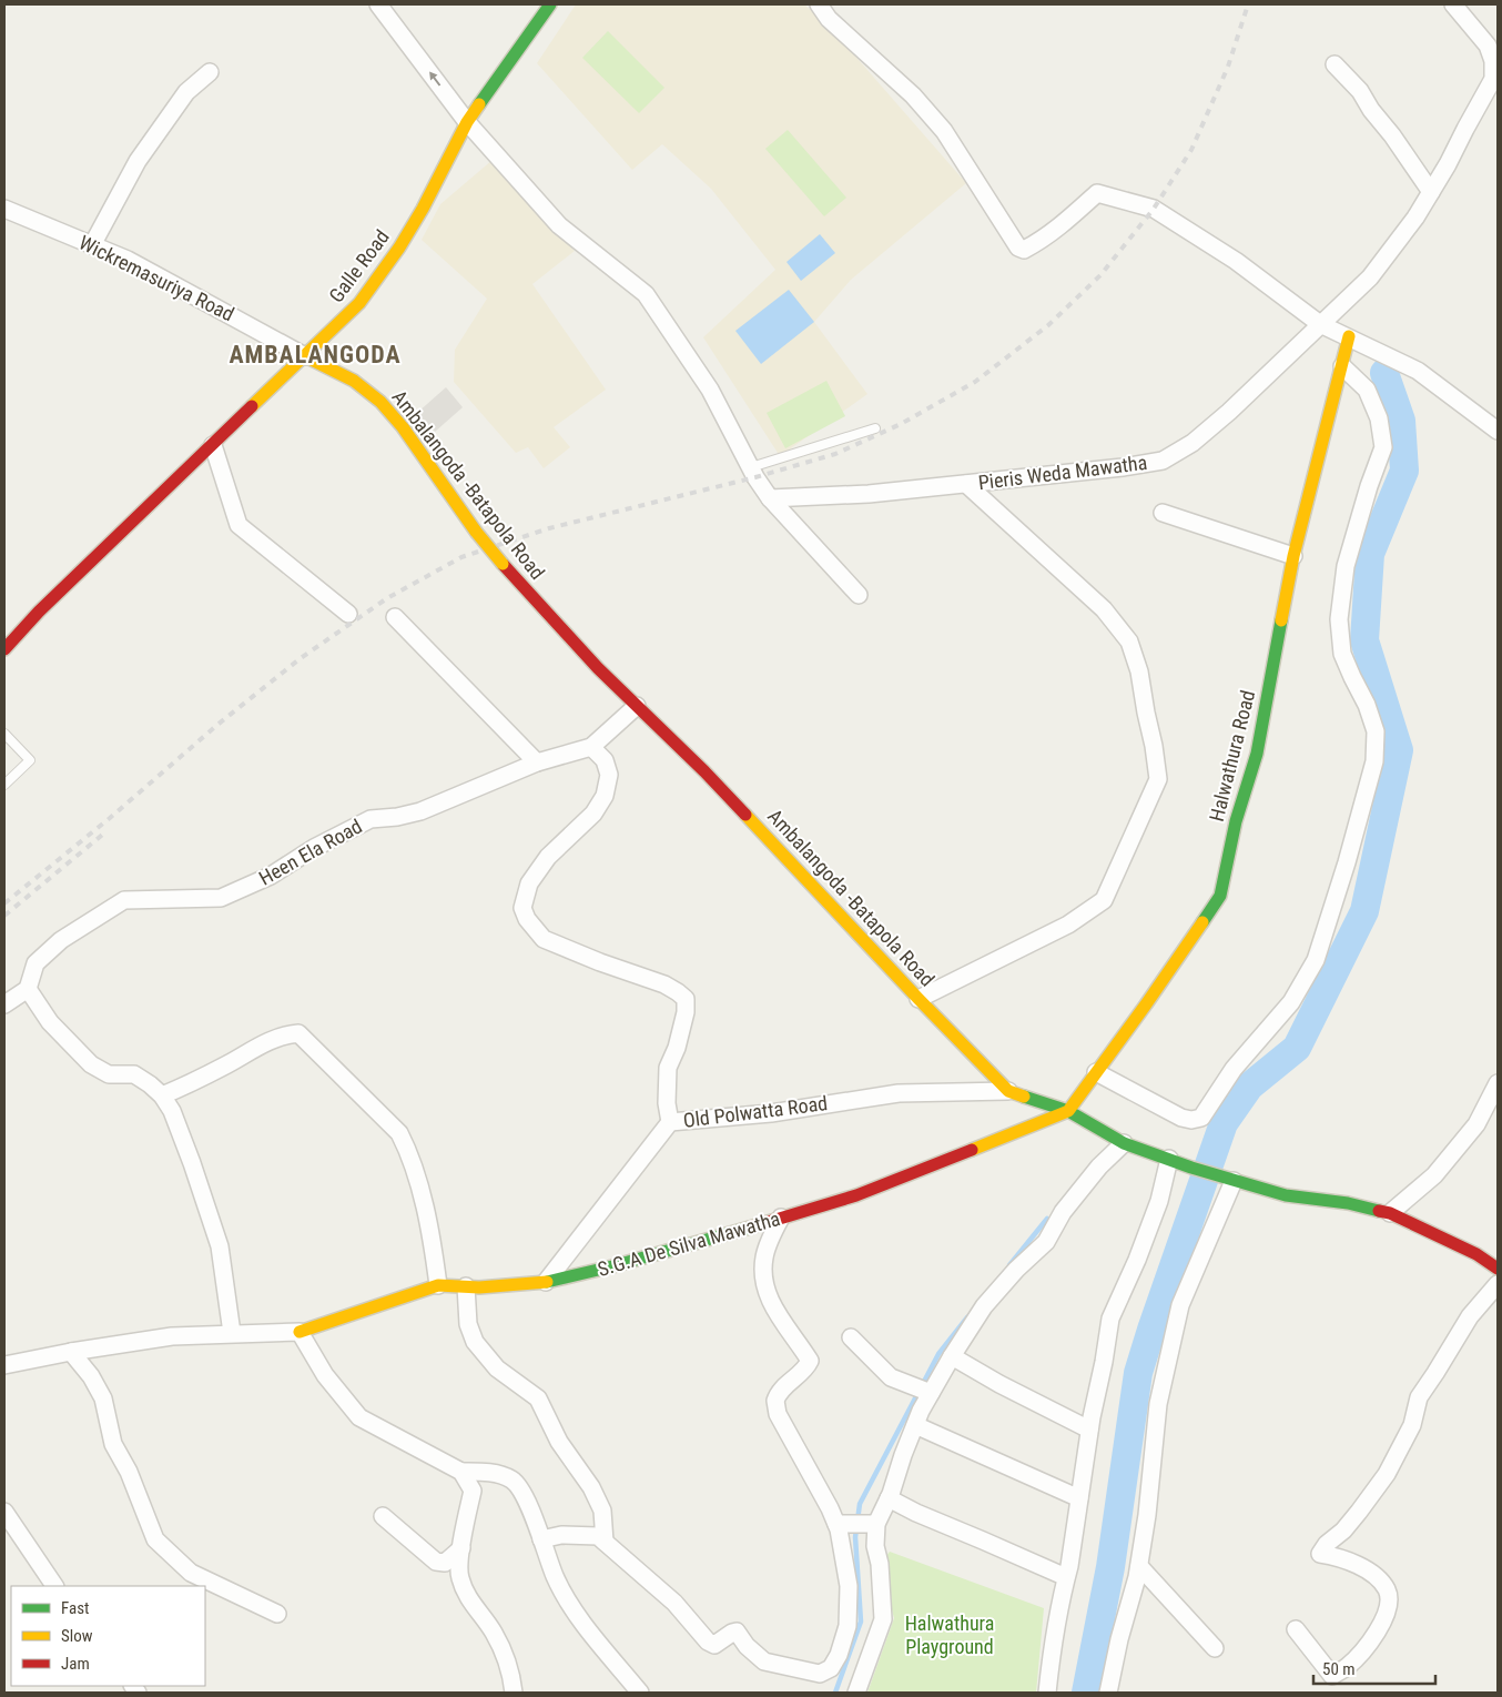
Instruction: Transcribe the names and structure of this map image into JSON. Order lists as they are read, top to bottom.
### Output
{
  "streets": {
    "main road": [
      "Galle Road",
      "Ambalangoda -Batapola Road",
      "Halwathura Road",
      "S.G.A De Silva Mawatha"
    ],
    "street": [
      "Wickremasuriya Road",
      "Pieris Weda Mawatha",
      "Heen Ela Road",
      "Old Polwatta Road"
    ]
  },
  "crossings": [
    ["Galle Road", "Wickremasuriya Road"],
    ["Galle Road", "Ambalangoda -Batapola Road"],
    ["Wickremasuriya Road", "Ambalangoda -Batapola Road"],
    ["Ambalangoda -Batapola Road", "Halwathura Road"],
    ["Ambalangoda -Batapola Road", "Heen Ela Road"],
    ["Ambalangoda -Batapola Road", "Old Polwatta Road"],
    ["Ambalangoda -Batapola Road", "S.G.A De Silva Mawatha"],
    ["Halwathura Road", "S.G.A De Silva Mawatha"],
    ["Old Polwatta Road", "S.G.A De Silva Mawatha"]
  ],
  "districts": ["AMBALANGODA"],
  "parks": ["Halwathura Playground"],
  "legend": ["Fast", "Slow", "Jam"],
  "scale_bar": "50 m"
}
